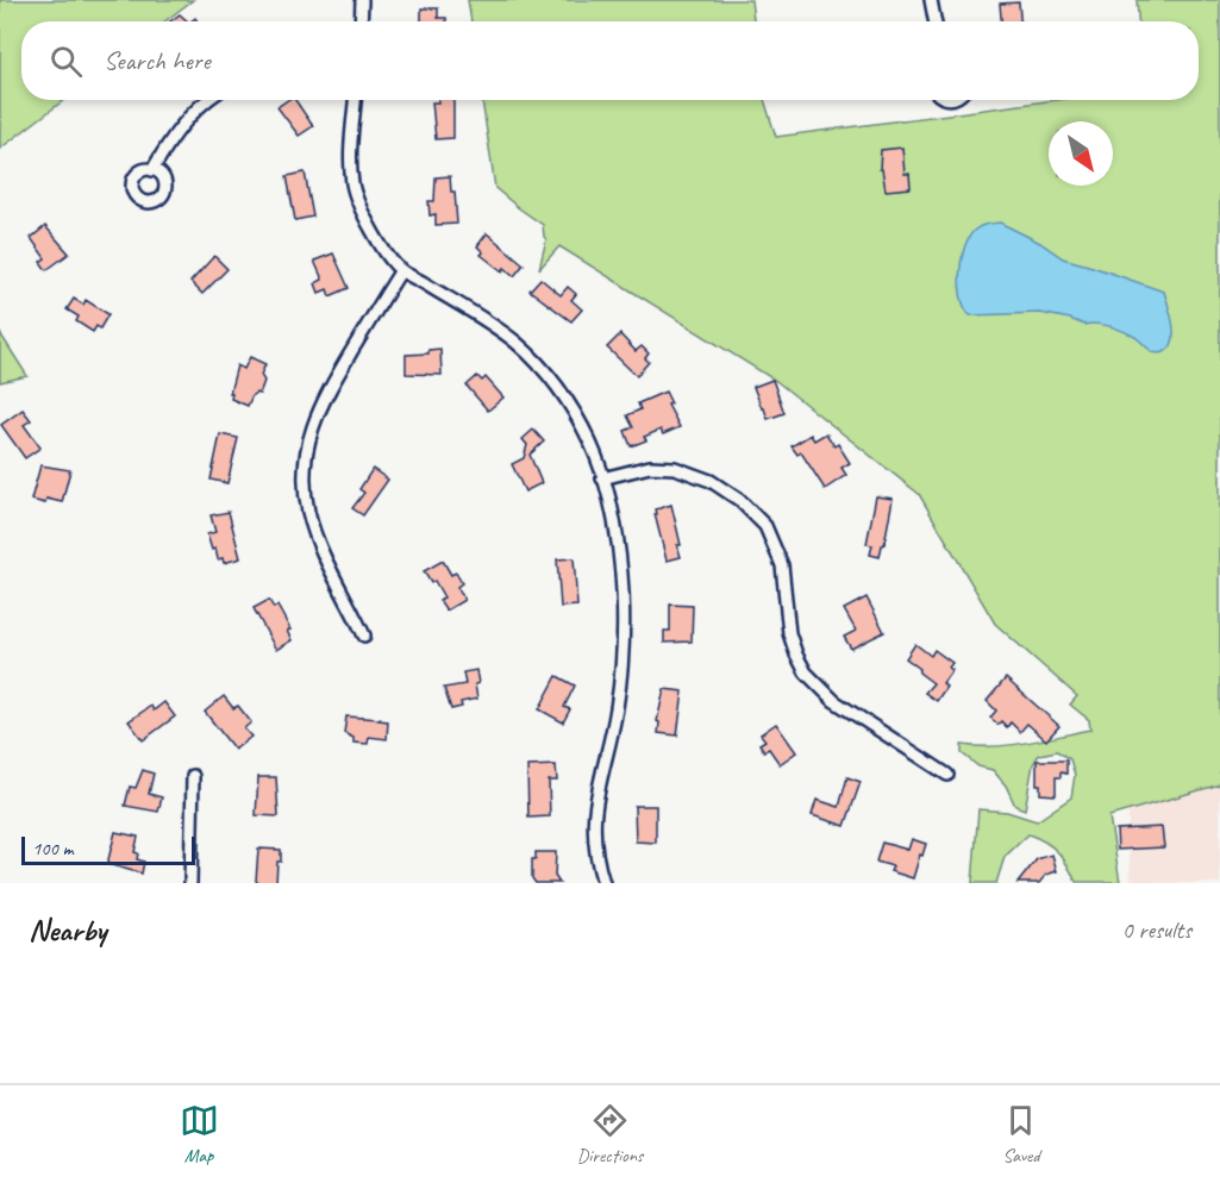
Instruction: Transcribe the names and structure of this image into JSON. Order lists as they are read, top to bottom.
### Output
{
  "scale_bar": "100 m",
  "north": "bottom right",
  "page": {
    "search": "Search here",
    "scale": "100 m",
    "heading": ["Nearby", "0 results"],
    "nav": ["Map", "Directions", "Saved"]
  }
}
